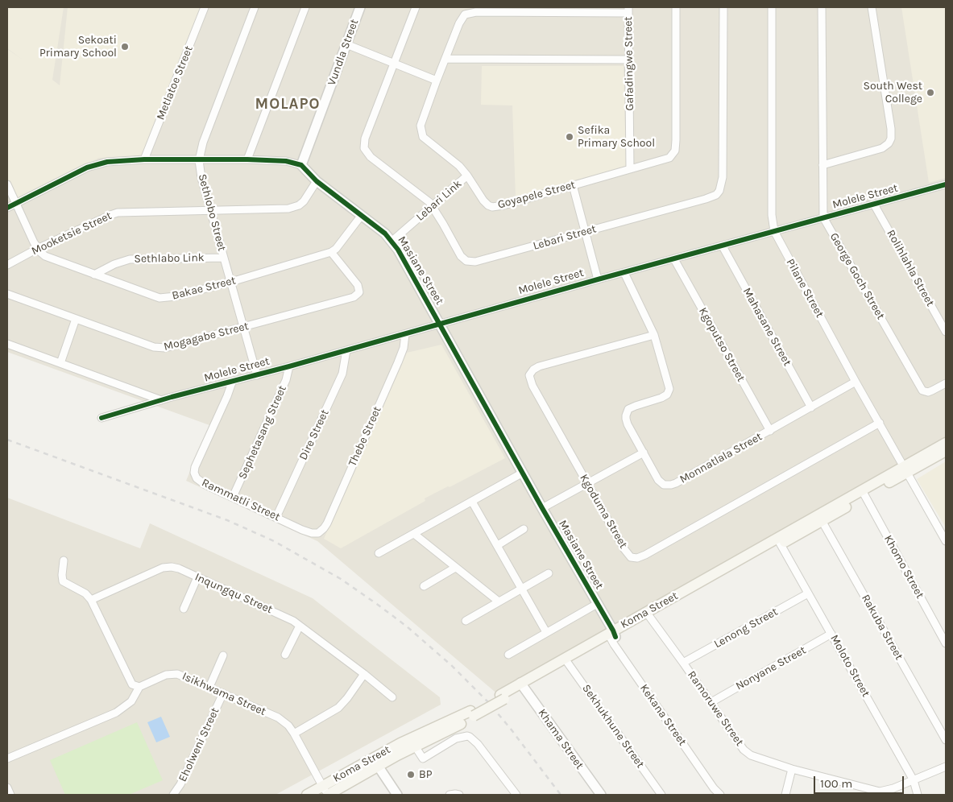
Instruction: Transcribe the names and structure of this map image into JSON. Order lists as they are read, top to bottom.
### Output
{
  "streets": {
    "main road": ["Koma Street"],
    "street": [
      "Vundla Street",
      "Gafadingwe Street",
      "Metlatoe Street",
      "Goyapele Street",
      "Molele Street",
      "Lebari Link",
      "Sethlobo Street",
      "Mooketsie Street",
      "Lebari Street",
      "Sethlabo Link",
      "Rolihlahla Street",
      "Masiane Street",
      "George Goch Street",
      "Bakae Street",
      "Pilane Street",
      "Mahasane Street",
      "Mogagabe Street",
      "Kgoputso Street",
      "Sephetasang Street",
      "Dire Street",
      "Thebe Street",
      "Monnatlala Street",
      "Rammatli Street",
      "Kgoduma Street",
      "Khomo Street",
      "Inqungqu Street",
      "Rakuba Street",
      "Lenong Street",
      "Moloto Street",
      "Nonyane Street",
      "Isikhwama Street",
      "Ramoruwe Street",
      "Kekana Street",
      "Sekhukhune Street",
      "Khama Street",
      "Eholweni Street"
    ]
  },
  "crossings": [
    ["Vundla Street", "Masiane Street"],
    ["Gafadingwe Street", "Goyapele Street"],
    ["Goyapele Street", "Lebari Link"],
    ["Molele Street", "Sethlobo Street"],
    ["Molele Street", "Rolihlahla Street"],
    ["Molele Street", "Masiane Street"],
    ["Molele Street", "George Goch Street"],
    ["Molele Street", "Pilane Street"],
    ["Molele Street", "Mahasane Street"],
    ["Molele Street", "Kgoputso Street"],
    ["Molele Street", "Sephetasang Street"],
    ["Molele Street", "Dire Street"],
    ["Molele Street", "Thebe Street"],
    ["Molele Street", "Monnatlala Street"],
    ["Molele Street", "Rammatli Street"],
    ["Lebari Link", "Lebari Street"],
    ["Lebari Link", "Masiane Street"],
    ["Sethlobo Street", "Mooketsie Street"],
    ["Sethlobo Street", "Sethlabo Link"],
    ["Sethlobo Street", "Bakae Street"],
    ["Sethlobo Street", "Mogagabe Street"],
    ["Mooketsie Street", "Masiane Street"],
    ["Mooketsie Street", "Bakae Street"],
    ["Sethlabo Link", "Bakae Street"],
    ["Masiane Street", "Koma Street"],
    ["Masiane Street", "Kekana Street"],
    ["Bakae Street", "Mogagabe Street"],
    ["Pilane Street", "Monnatlala Street"],
    ["Pilane Street", "Kgoduma Street"],
    ["Pilane Street", "Koma Street"],
    ["Mahasane Street", "Monnatlala Street"],
    ["Kgoputso Street", "Monnatlala Street"],
    ["Sephetasang Street", "Rammatli Street"],
    ["Dire Street", "Rammatli Street"],
    ["Thebe Street", "Rammatli Street"],
    ["Monnatlala Street", "Kgoduma Street"],
    ["Khomo Street", "Koma Street"],
    ["Koma Street", "Rakuba Street"],
    ["Koma Street", "Moloto Street"],
    ["Koma Street", "Isikhwama Street"],
    ["Koma Street", "Ramoruwe Street"],
    ["Koma Street", "Kekana Street"],
    ["Koma Street", "Sekhukhune Street"],
    ["Koma Street", "Khama Street"],
    ["Lenong Street", "Moloto Street"],
    ["Lenong Street", "Ramoruwe Street"],
    ["Moloto Street", "Nonyane Street"],
    ["Moloto Street", "Ramoruwe Street"],
    ["Nonyane Street", "Ramoruwe Street"],
    ["Isikhwama Street", "Eholweni Street"]
  ],
  "districts": ["MOLAPO"],
  "places": [
    "Sekoati Primary School",
    "South West College",
    "Sefika Primary School",
    "BP"
  ],
  "scale_bar": "100 m"
}
